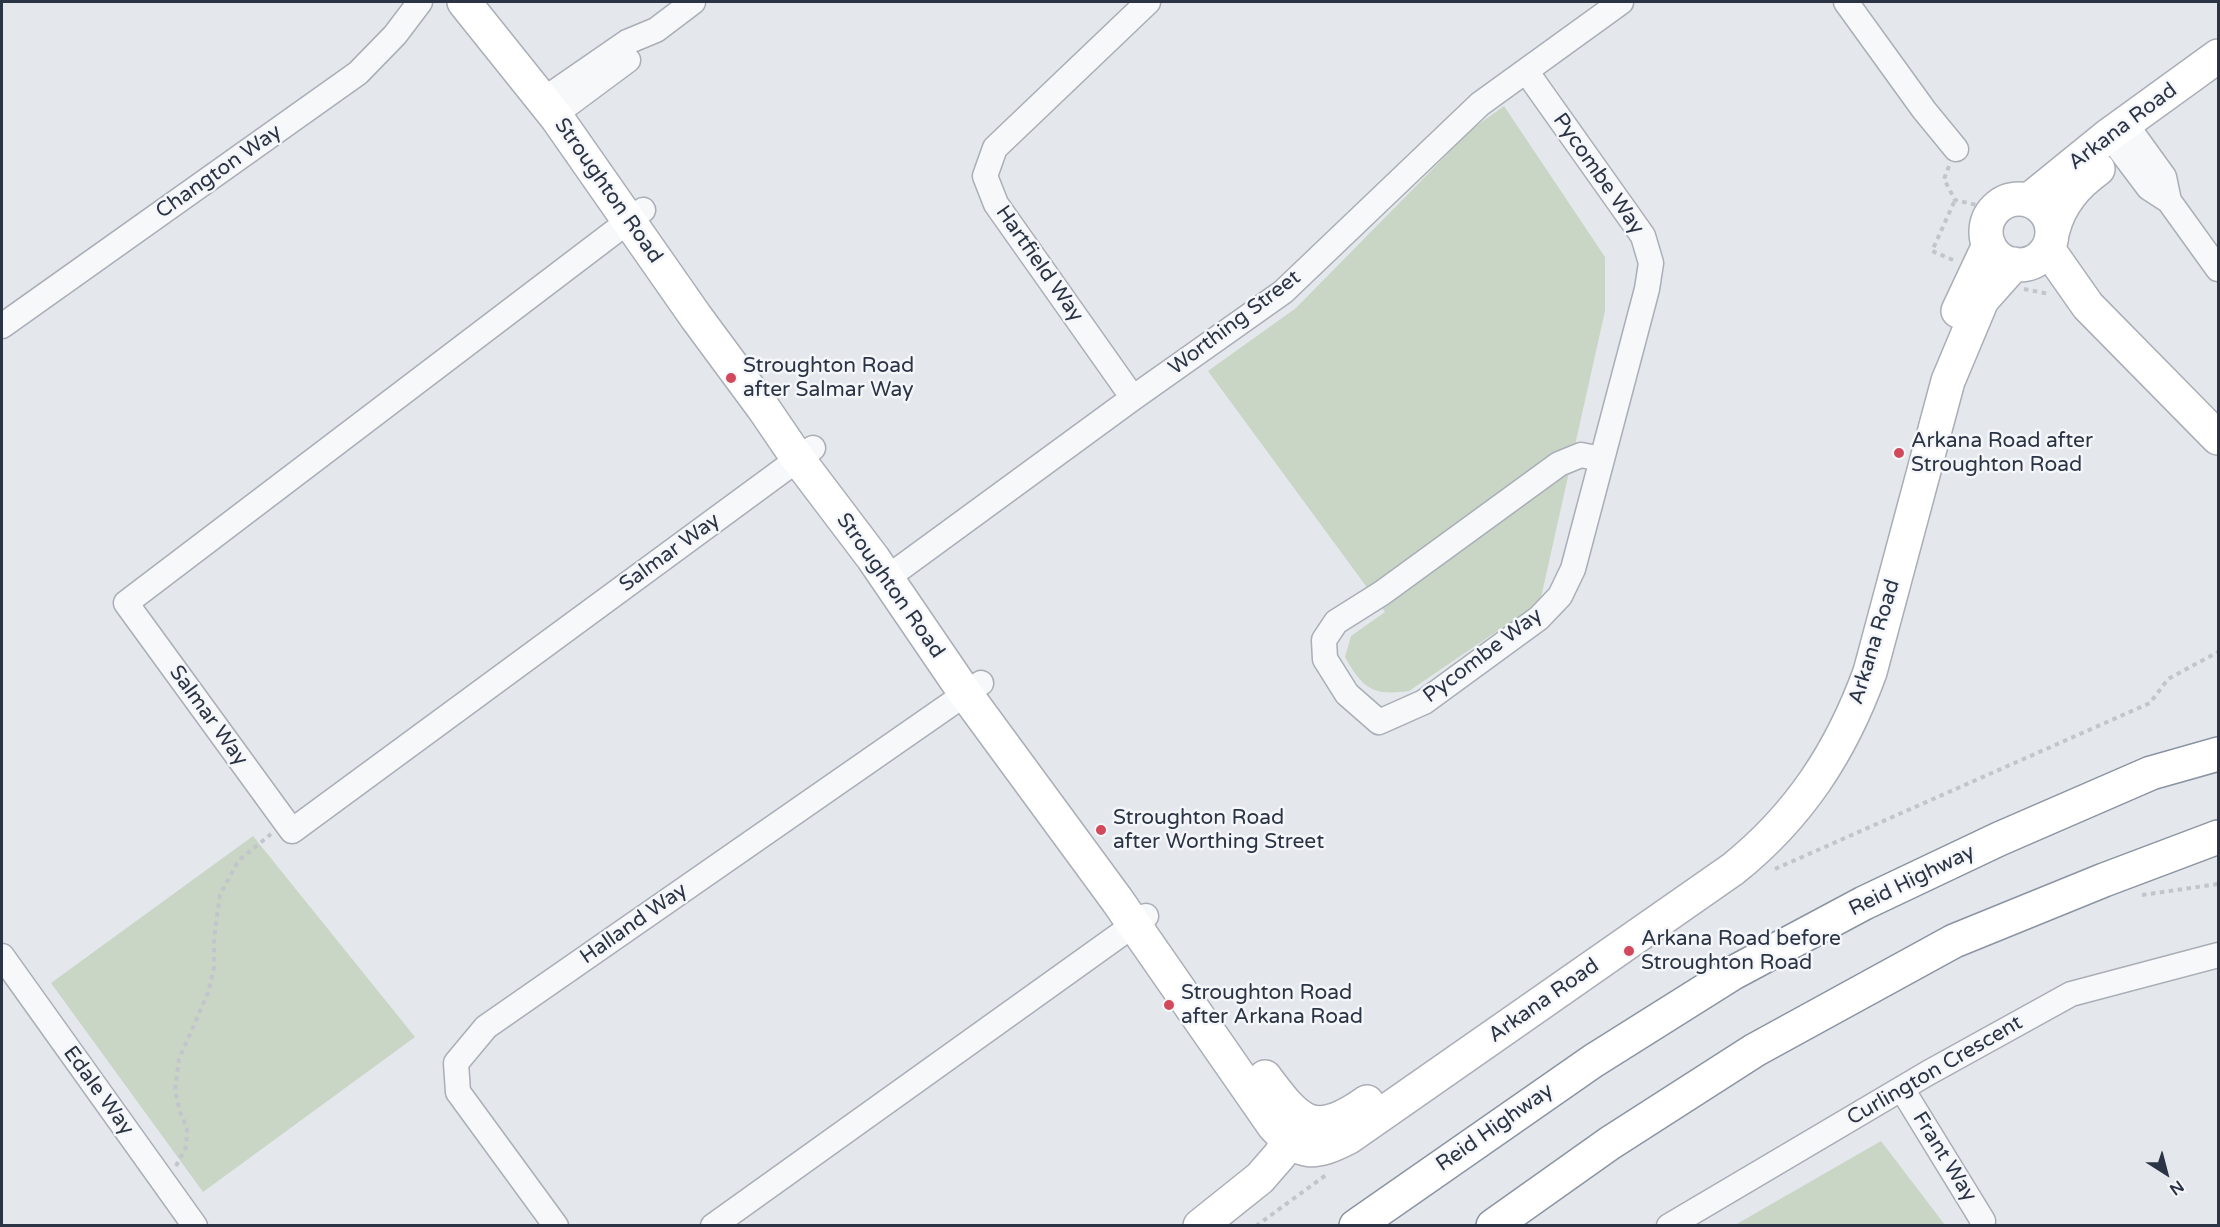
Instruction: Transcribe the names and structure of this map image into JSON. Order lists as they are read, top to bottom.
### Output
{
  "streets": {
    "main road": ["Arkana Road", "Stroughton Road", "Reid Highway"],
    "street": [
      "Changton Way",
      "Pycombe Way",
      "Hartfield Way",
      "Worthing Street",
      "Salmar Way",
      "Halland Way",
      "Curlington Crescent",
      "Edale Way",
      "Frant Way"
    ]
  },
  "crossings": [
    ["Arkana Road", "Stroughton Road"],
    ["Pycombe Way", "Worthing Street"],
    ["Stroughton Road", "Worthing Street"],
    ["Stroughton Road", "Salmar Way"],
    ["Stroughton Road", "Halland Way"],
    ["Hartfield Way", "Worthing Street"],
    ["Curlington Crescent", "Frant Way"]
  ],
  "places": [
    "Stroughton Road after Salmar Way",
    "Arkana Road after Stroughton Road",
    "Stroughton Road after Worthing Street",
    "Arkana Road before Stroughton Road",
    "Stroughton Road after Arkana Road"
  ],
  "north": "bottom right"
}
